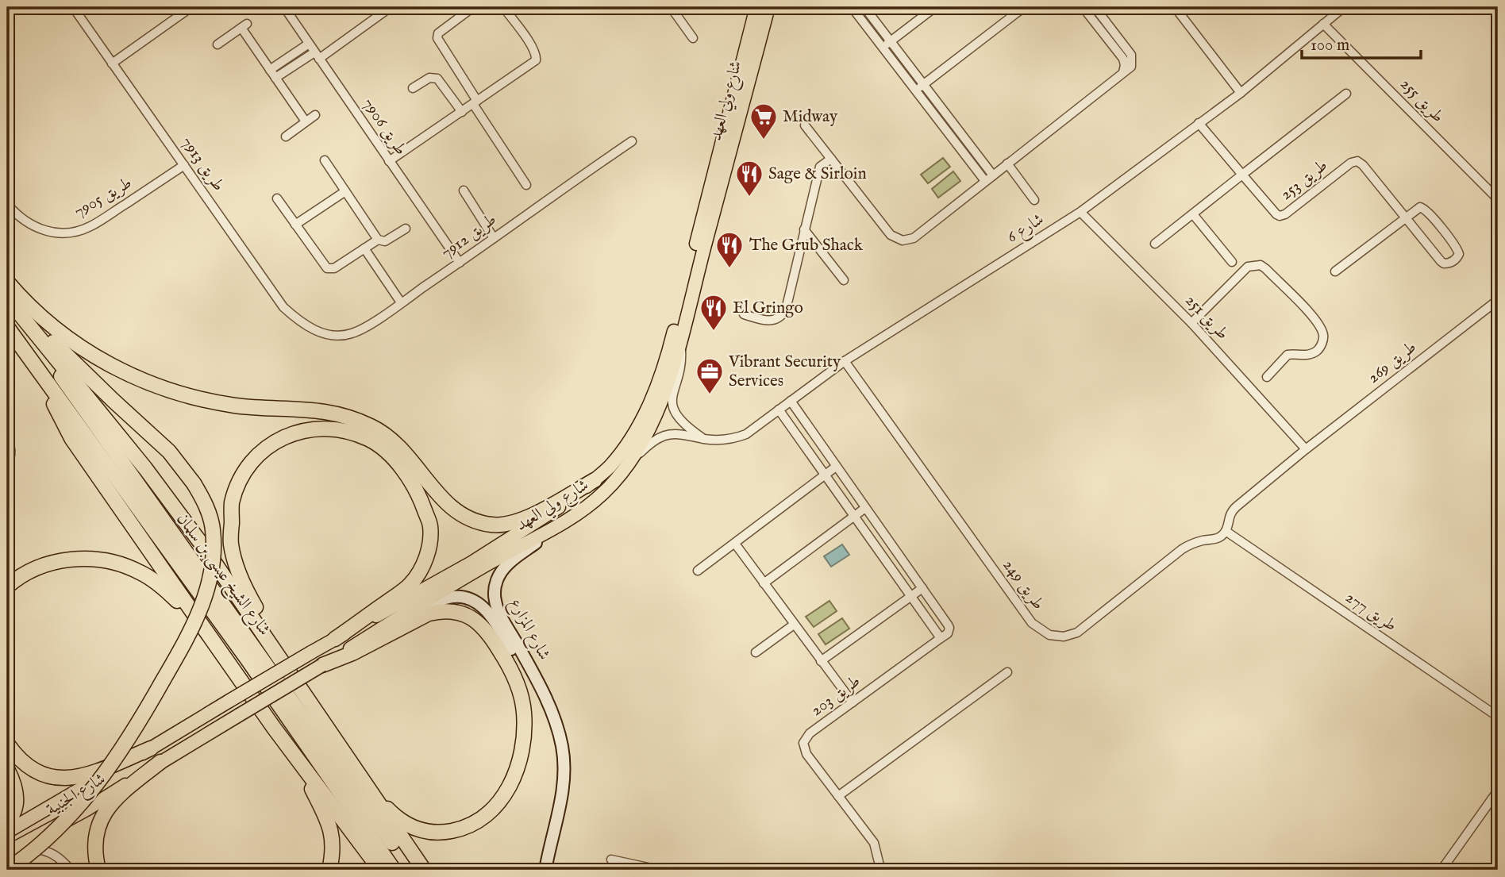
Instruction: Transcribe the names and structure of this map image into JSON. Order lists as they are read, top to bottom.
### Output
{
  "streets": {
    "highway": ["شارع الشيخ عيسى بن سلمان"],
    "main road": ["شارع ولي العهد", "شارع الجنبية"],
    "street": [
      "طريق 255",
      "طريق 7906",
      "طريق 7913",
      "طريق 253",
      "طريق 7905",
      "شارع 6",
      "طريق 7912",
      "طريق 251",
      "طريق 269",
      "طريق 249",
      "طريق 277",
      "شارع المزارع",
      "طريق 203"
    ]
  },
  "crossings": [
    ["شارع ولي العهد", "شارع 6"],
    ["شارع ولي العهد", "شارع المزارع"],
    ["شارع ولي العهد", "شارع الجنبية"],
    ["طريق 255", "شارع 6"],
    ["طريق 7906", "طريق 7912"],
    ["طريق 7913", "طريق 7905"],
    ["طريق 7913", "طريق 7912"],
    ["شارع 6", "طريق 251"],
    ["شارع 6", "طريق 249"],
    ["طريق 251", "طريق 269"],
    ["طريق 249", "طريق 277"]
  ],
  "places": {
    "supermarket": ["Midway"],
    "restaurant": ["Sage & Sirloin", "The Grub Shack", "El Gringo"],
    "office": ["Vibrant Security Services"]
  },
  "scale_bar": "100 m"
}
